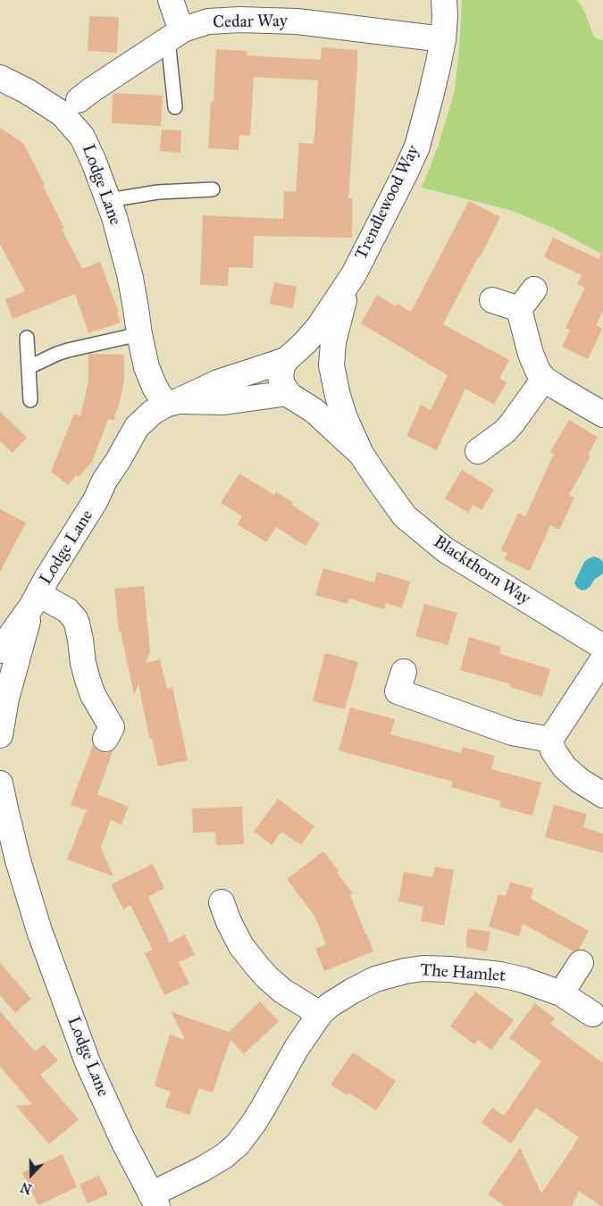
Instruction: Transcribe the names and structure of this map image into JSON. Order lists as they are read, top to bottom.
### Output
{
  "streets": {
    "street": [
      "Cedar Way",
      "Lodge Lane",
      "Trendlewood Way",
      "Blackthorn Way",
      "The Hamlet"
    ]
  },
  "crossings": [
    ["Cedar Way", "Trendlewood Way"],
    ["Lodge Lane", "The Hamlet"]
  ],
  "north": "bottom"
}
